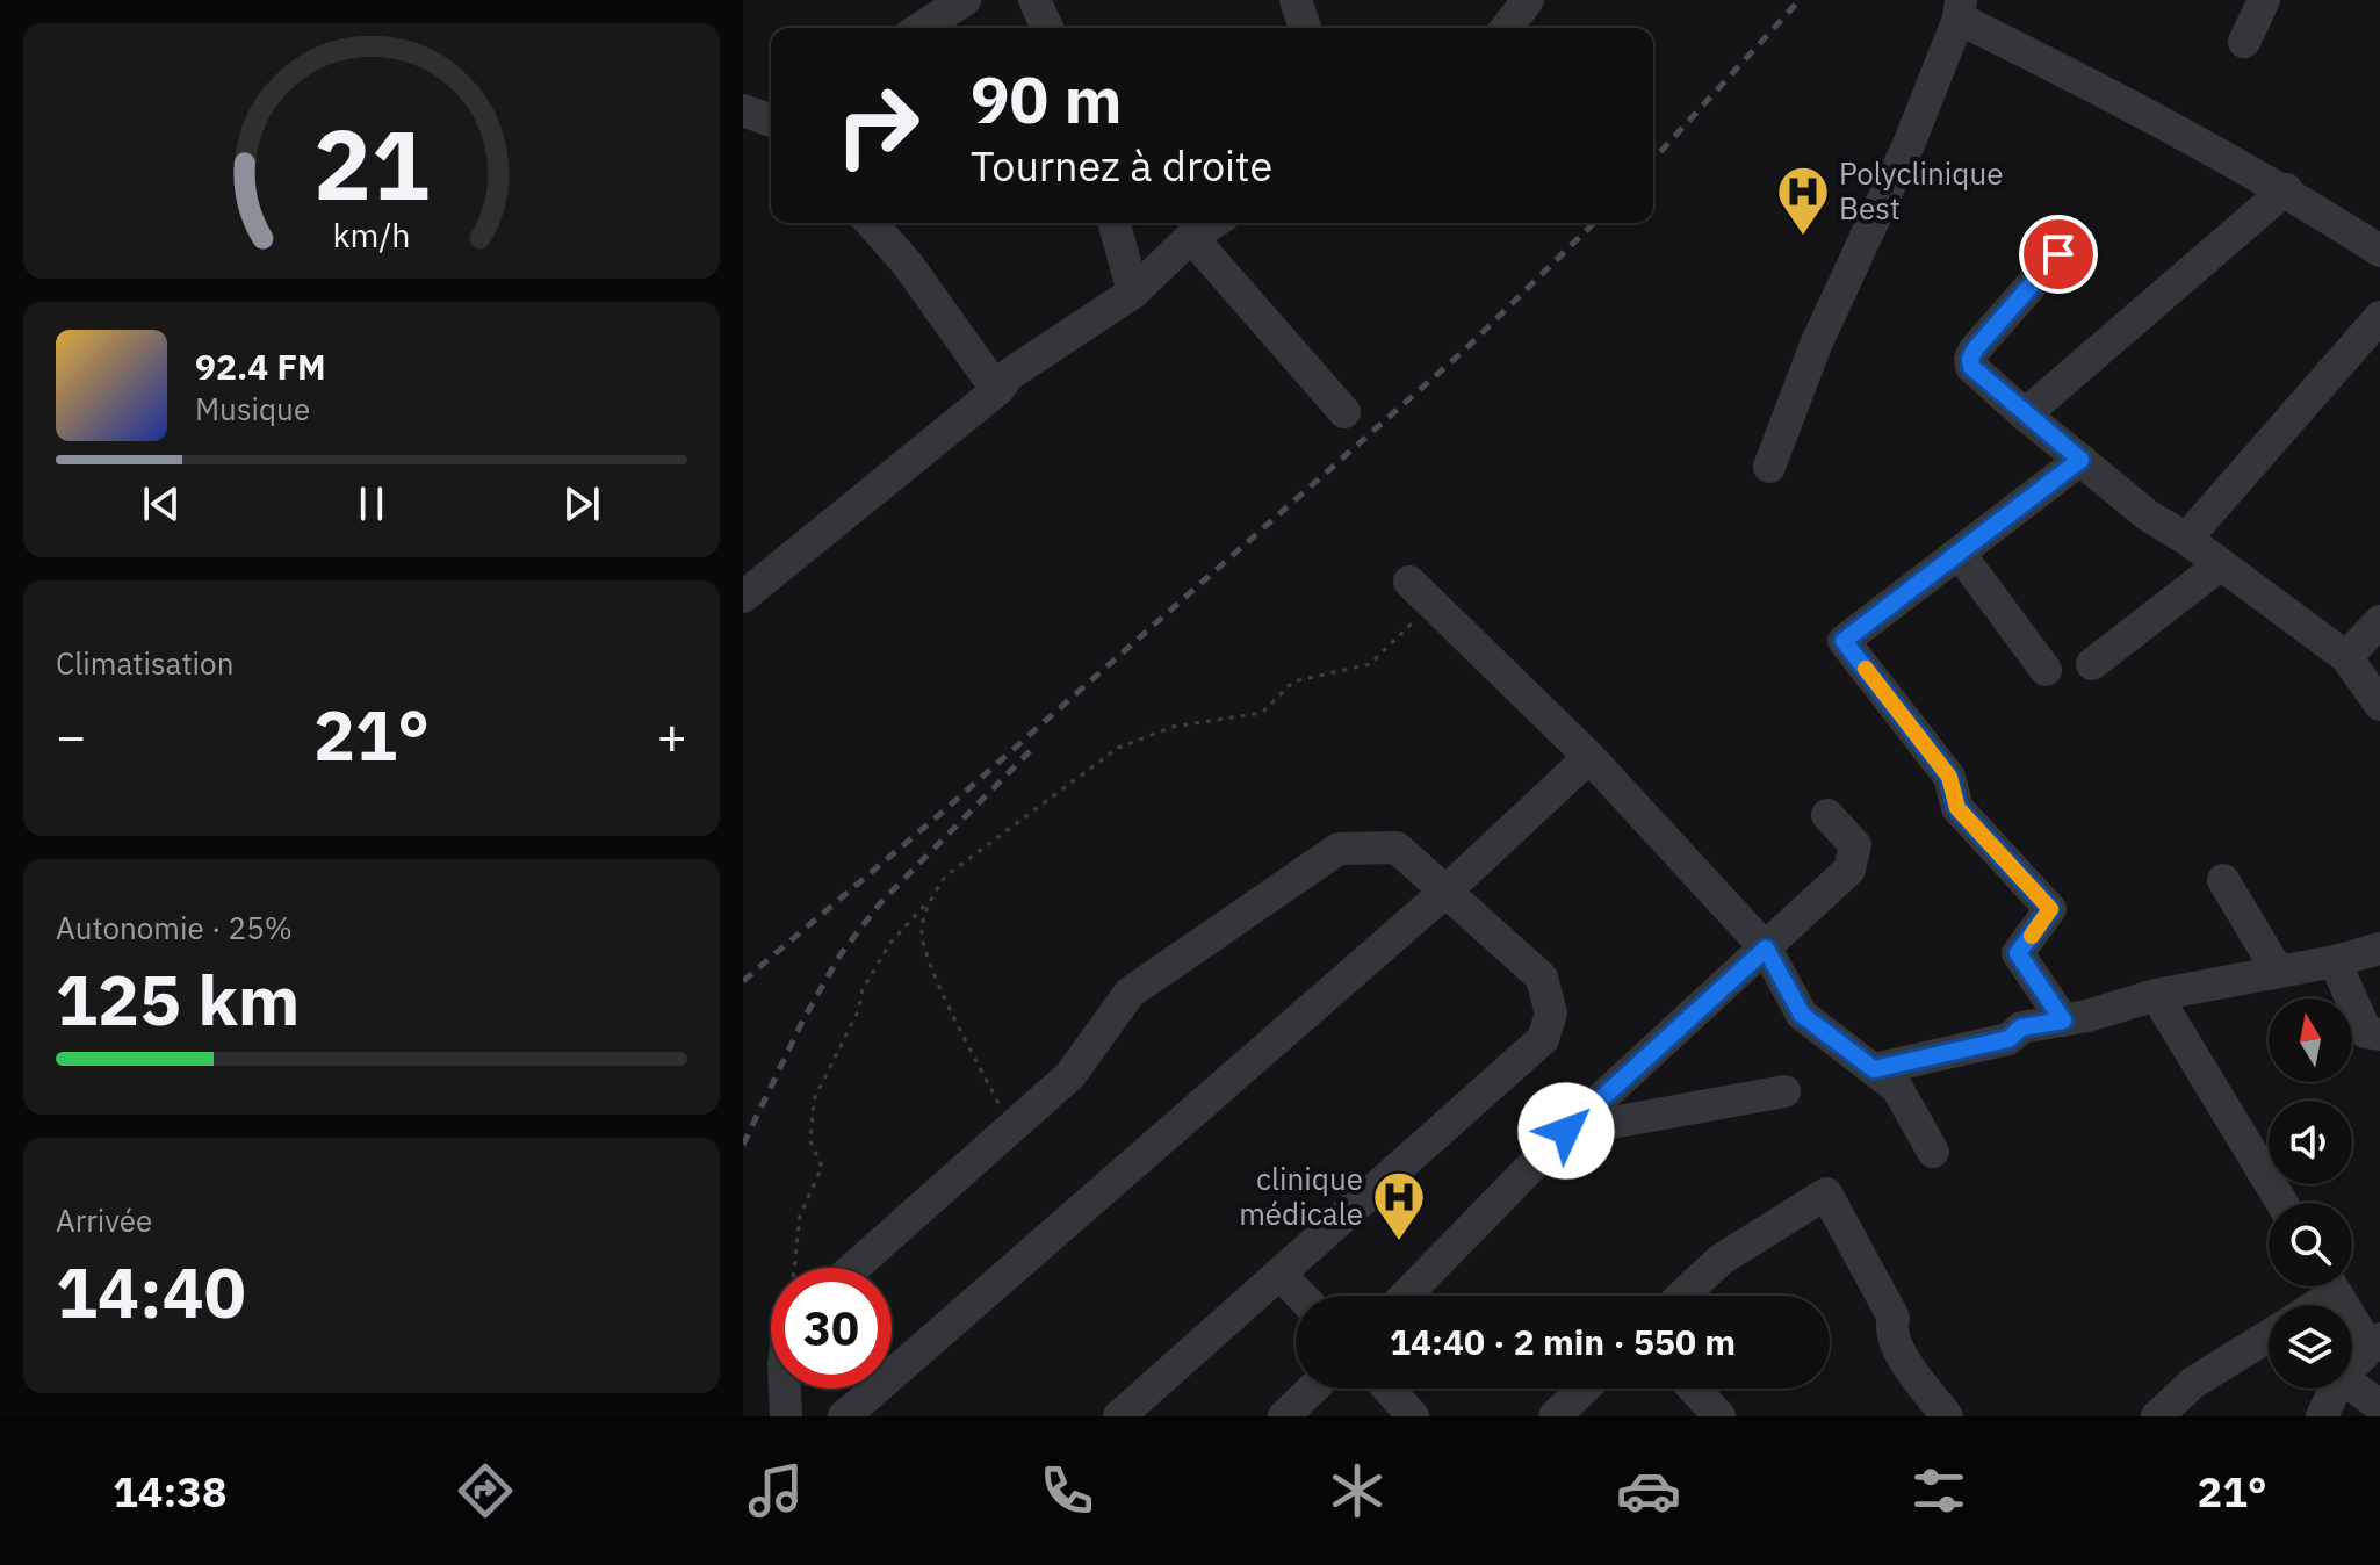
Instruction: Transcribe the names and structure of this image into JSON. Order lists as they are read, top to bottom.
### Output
{
  "places": {
    "hospital": ["Polyclinique Best", "clinique médicale"]
  },
  "north": "top",
  "page": {
    "turn": ["90 m", "Tournez à droite"],
    "song": ["92.4 FM", "Musique"],
    "tile": [
      "Climatisation",
      ["Autonomie · 25%", "125 km"],
      ["Arrivée", "14:40"]
    ],
    "heat": ["−", "21°", "+"],
    "limit": "30",
    "trip": "14:40 · 2 min · 550 m",
    "tabs": ["14:38", "21°"],
    "gauge": ["21", "km/h"]
  }
}
